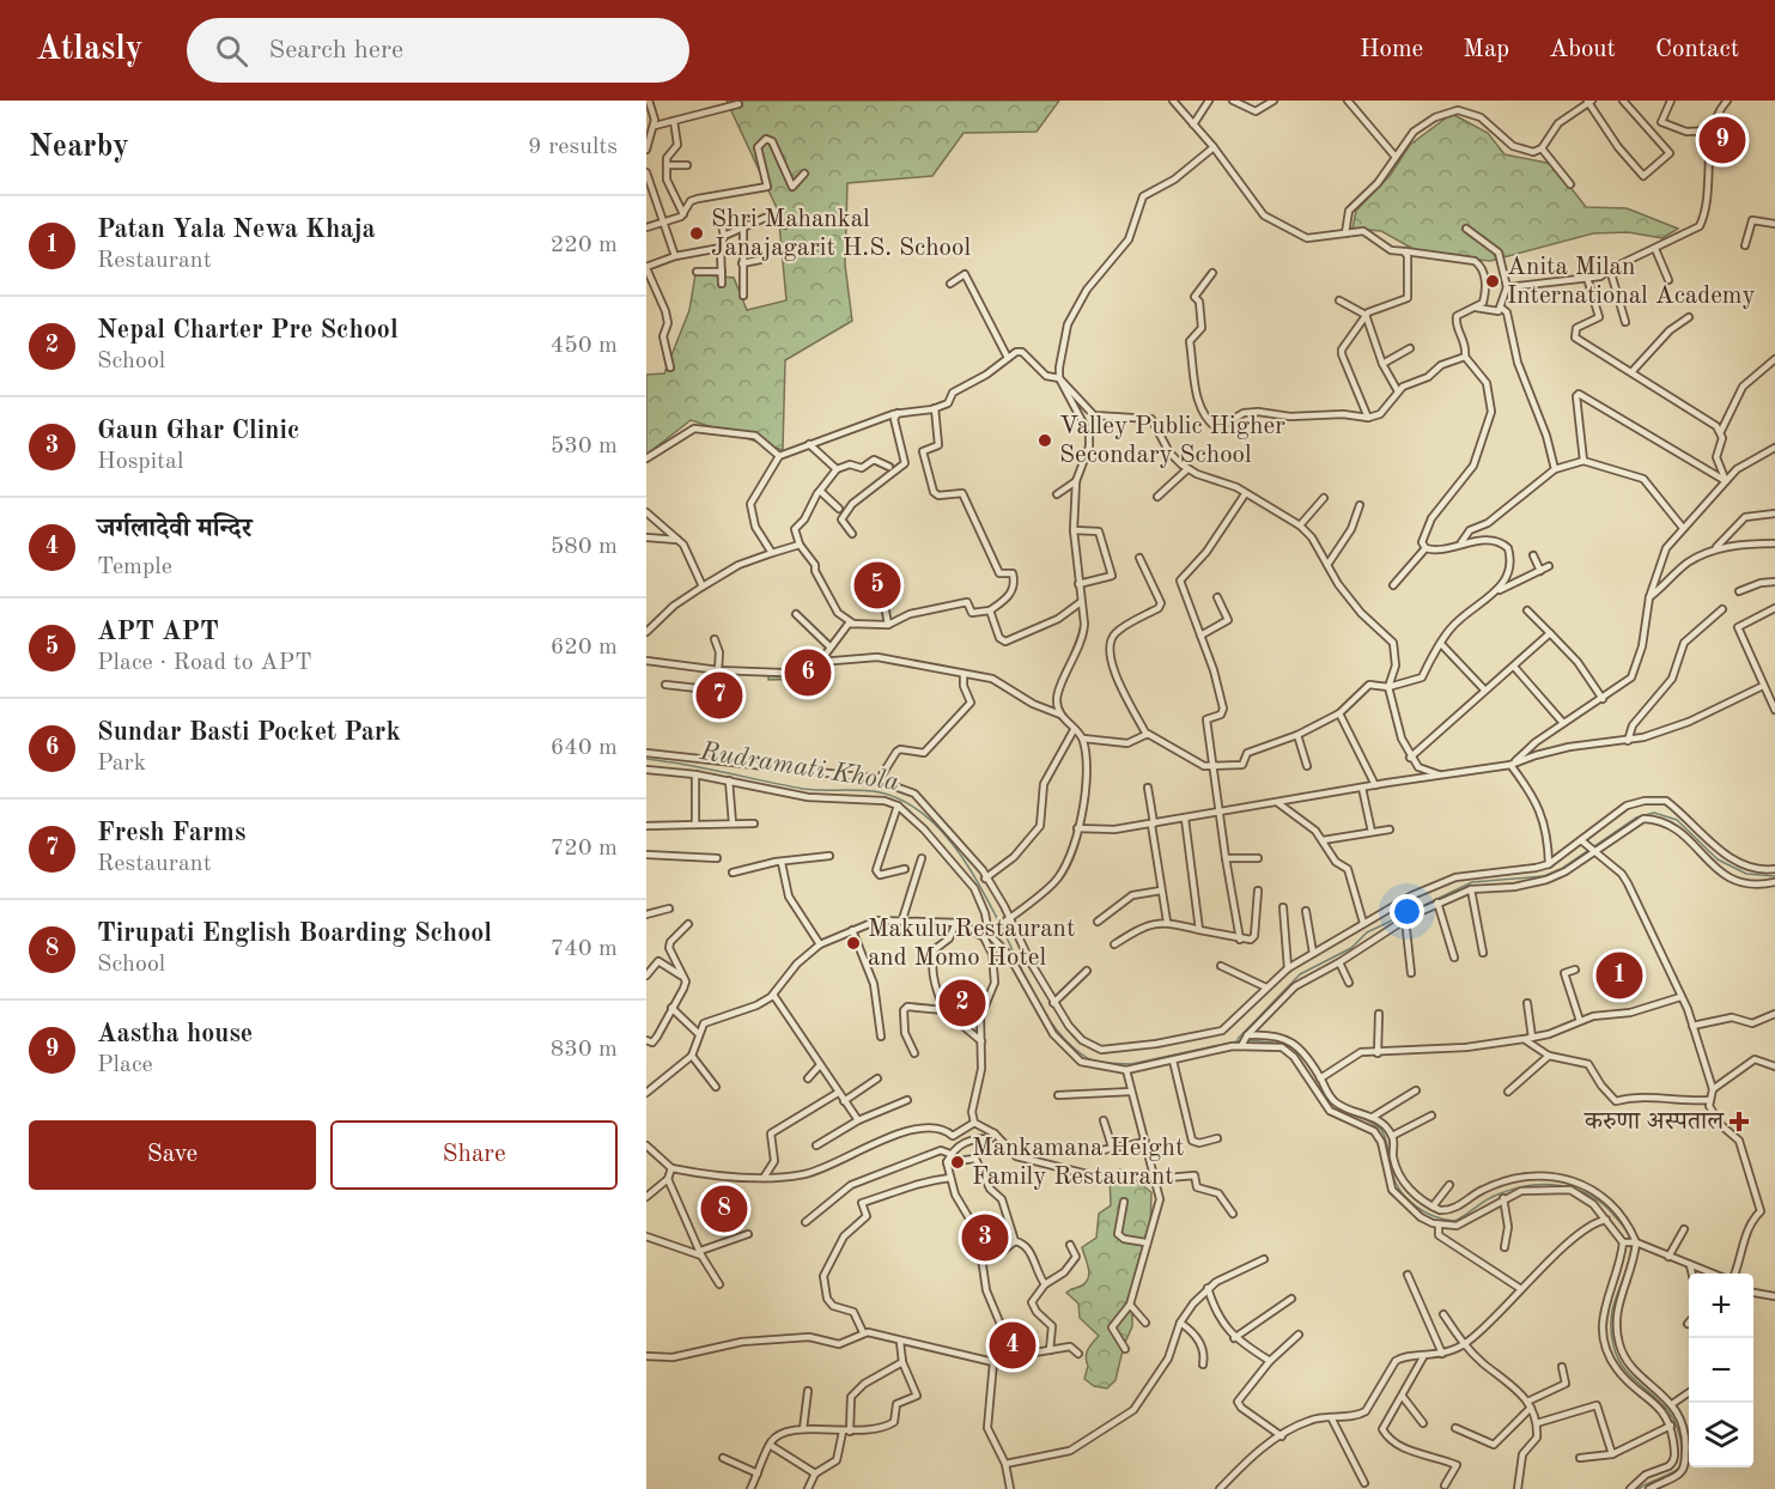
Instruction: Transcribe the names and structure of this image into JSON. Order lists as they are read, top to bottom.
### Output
{
  "water": ["Rudramati Khola"],
  "places": {
    "other": [
      "Shri Mahankal Janajagarit H.S. School",
      "Anita Milan International Academy",
      "Valley Public Higher Secondary School",
      "Makulu Restaurant and Momo Hotel",
      "Mankamana Height Family Restaurant"
    ],
    "health": ["करुणा अस्पताल"]
  },
  "page": {
    "header": "Atlasly",
    "search": "Search here",
    "nav": [
      "Home",
      "Map",
      "About",
      "Contact"
    ],
    "heading": ["Nearby", "9 results"],
    "pins": [
      "9",
      "5",
      "6",
      "7",
      "1",
      "2",
      "8",
      "3",
      "4"
    ],
    "list": [
      {
        "mark": "1",
        "name": "Patan Yala Newa Khaja",
        "note": "Restaurant",
        "value": "220 m"
      },
      {
        "mark": "2",
        "name": "Nepal Charter Pre School",
        "note": "School",
        "value": "450 m"
      },
      {
        "mark": "3",
        "name": "Gaun Ghar Clinic",
        "note": "Hospital",
        "value": "530 m"
      },
      {
        "mark": "4",
        "name": "जर्गलादेवी मन्दिर",
        "note": "Temple",
        "value": "580 m"
      },
      {
        "mark": "5",
        "name": "APT APT",
        "note": "Place · Road to APT",
        "value": "620 m"
      },
      {
        "mark": "6",
        "name": "Sundar Basti Pocket Park",
        "note": "Park",
        "value": "640 m"
      },
      {
        "mark": "7",
        "name": "Fresh Farms",
        "note": "Restaurant",
        "value": "720 m"
      },
      {
        "mark": "8",
        "name": "Tirupati English Boarding School",
        "note": "School",
        "value": "740 m"
      },
      {
        "mark": "9",
        "name": "Aastha house",
        "note": "Place",
        "value": "830 m"
      }
    ],
    "buttons": ["Save", "Share"],
    "map_buttons": ["+", "−"]
  }
}
